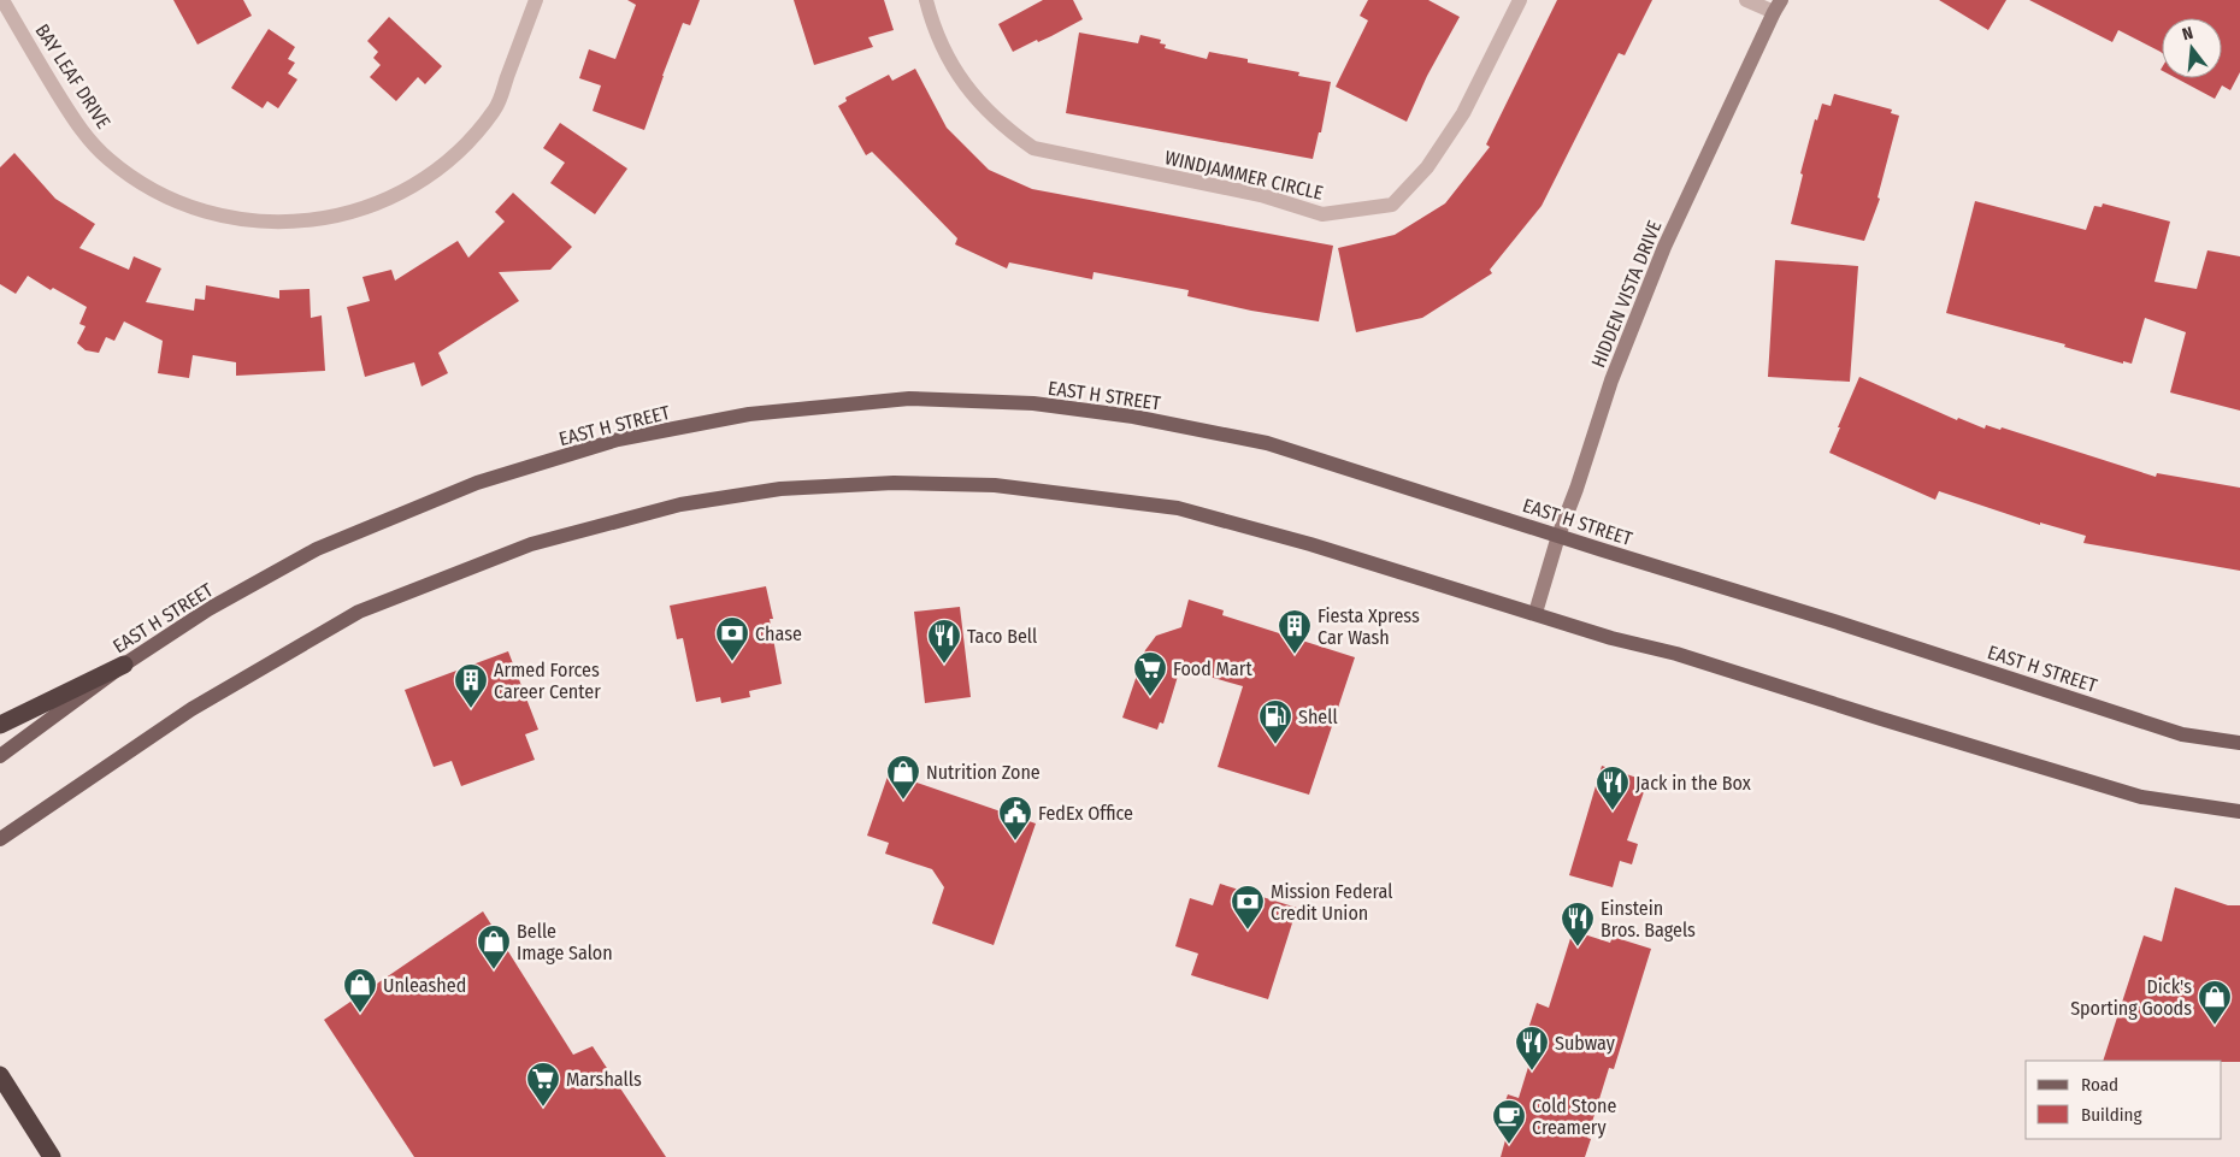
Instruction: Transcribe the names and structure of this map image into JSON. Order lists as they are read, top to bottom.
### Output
{
  "streets": {
    "main road": ["EAST H STREET"],
    "street": ["BAY LEAF DRIVE", "WINDJAMMER CIRCLE", "HIDDEN VISTA DRIVE"]
  },
  "crossings": [
    ["HIDDEN VISTA DRIVE", "EAST H STREET"]
  ],
  "places": {
    "building": ["Fiesta Xpress Car Wash", "Armed Forces Career Center"],
    "bank": ["Chase", "Mission Federal Credit Union"],
    "restaurant": [
      "Taco Bell",
      "Jack in the Box",
      "Einstein Bros. Bagels",
      "Subway"
    ],
    "supermarket": ["Food Mart", "Marshalls"],
    "fuel station": ["Shell"],
    "shop": [
      "Nutrition Zone",
      "Belle Image Salon",
      "Unleashed",
      "Dick's Sporting Goods"
    ],
    "public building": ["FedEx Office"],
    "cafe": ["Cold Stone Creamery"]
  },
  "legend": ["Road", "Building"],
  "north": "top"
}
